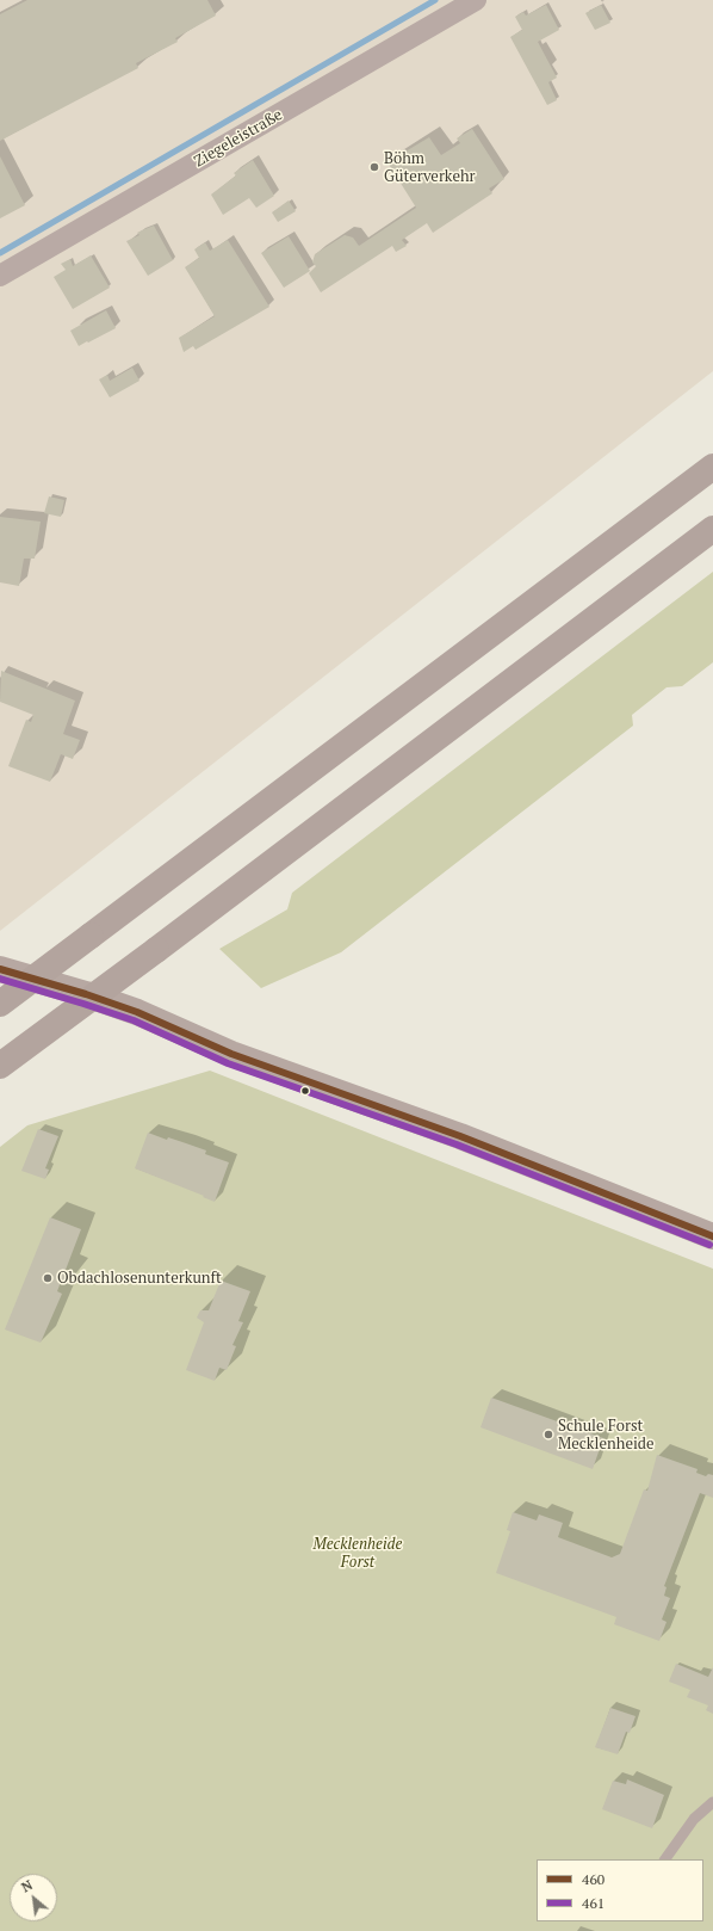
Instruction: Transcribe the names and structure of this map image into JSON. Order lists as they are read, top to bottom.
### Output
{
  "streets": {
    "street": ["Ziegeleistraße"]
  },
  "parks": ["Mecklenheide Forst"],
  "places": ["Böhm Güterverkehr", "Obdachlosenunterkunft", "Schule Forst Mecklenheide"],
  "lines": ["transit line 460", "transit line 461"],
  "legend": ["460", "461"],
  "north": "top left"
}
